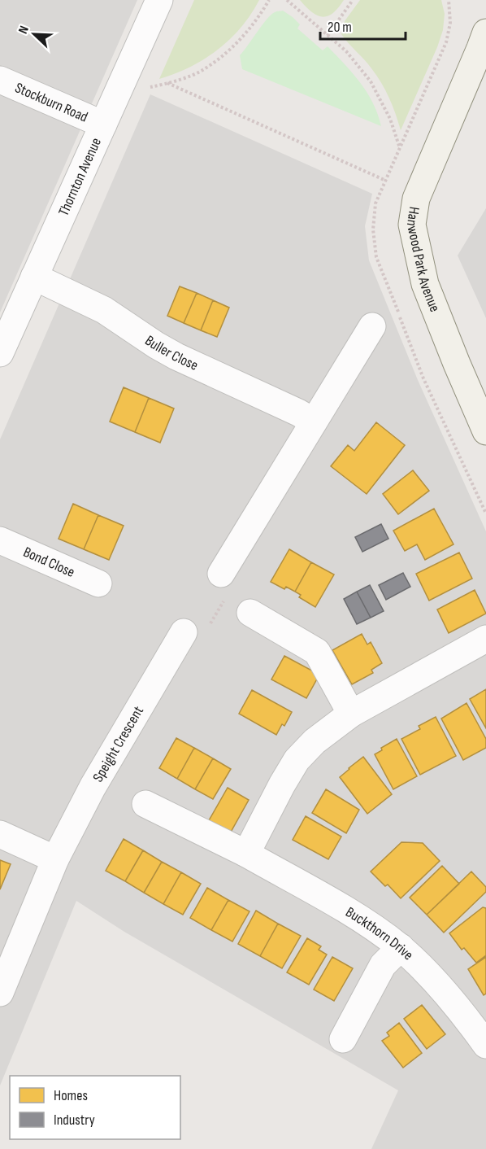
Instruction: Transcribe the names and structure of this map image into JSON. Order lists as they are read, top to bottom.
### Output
{
  "streets": {
    "street": [
      "Stockburn Road",
      "Thornton Avenue",
      "Hanwood Park Avenue",
      "Buller Close",
      "Bond Close",
      "Speight Crescent",
      "Buckthorn Drive"
    ]
  },
  "crossings": [
    ["Stockburn Road", "Thornton Avenue"],
    ["Thornton Avenue", "Buller Close"]
  ],
  "legend": ["Homes", "Industry"],
  "scale_bar": "20 m",
  "north": "top left"
}
